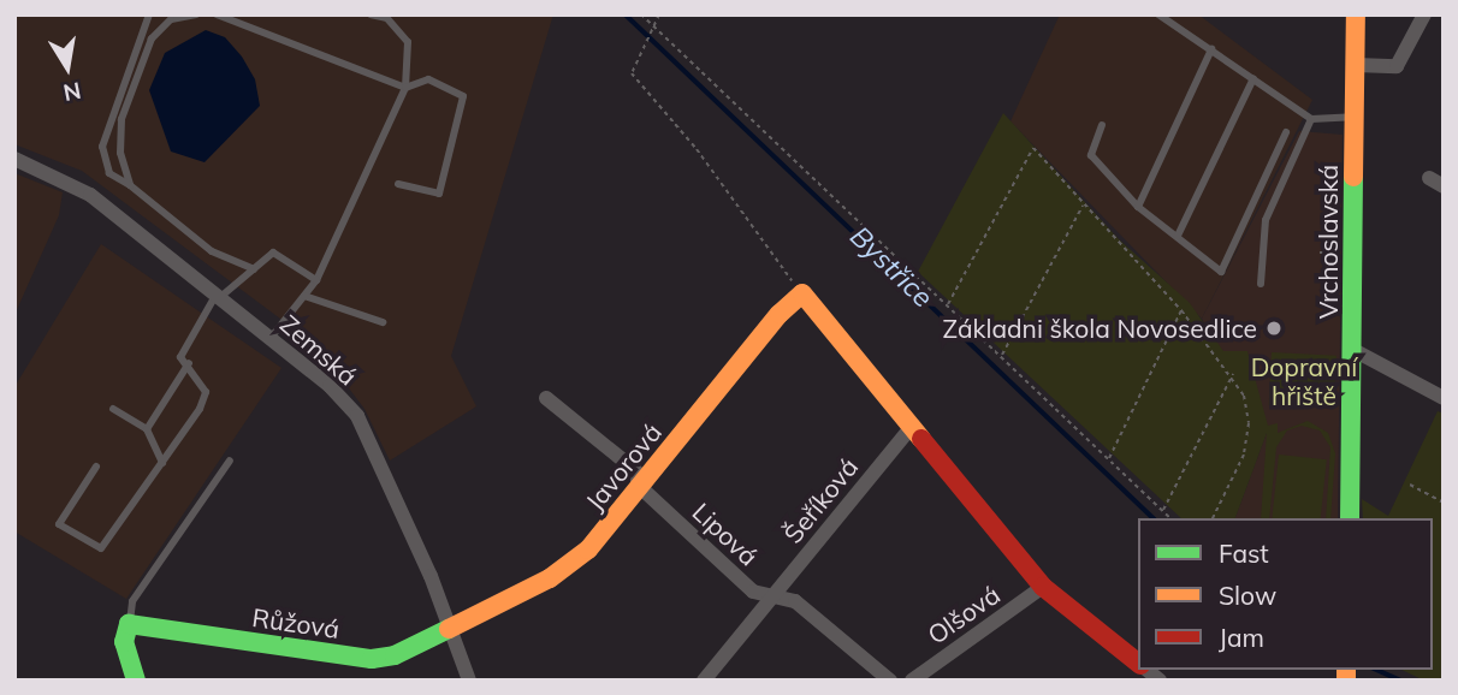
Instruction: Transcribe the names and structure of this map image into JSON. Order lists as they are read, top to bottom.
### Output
{
  "streets": {
    "street": [
      "Vrchoslavská",
      "Zemská",
      "Javorová",
      "Šeříková",
      "Lipová",
      "Olšová",
      "Růžová"
    ]
  },
  "crossings": [
    ["Zemská", "Javorová"],
    ["Zemská", "Růžová"],
    ["Javorová", "Lipová"],
    ["Javorová", "Růžová"],
    ["Šeříková", "Lipová"]
  ],
  "water": ["Bystřice"],
  "parks": ["Dopravní hřiště"],
  "places": ["Základni škola Novosedlice"],
  "legend": ["Fast", "Slow", "Jam"],
  "north": "bottom"
}
